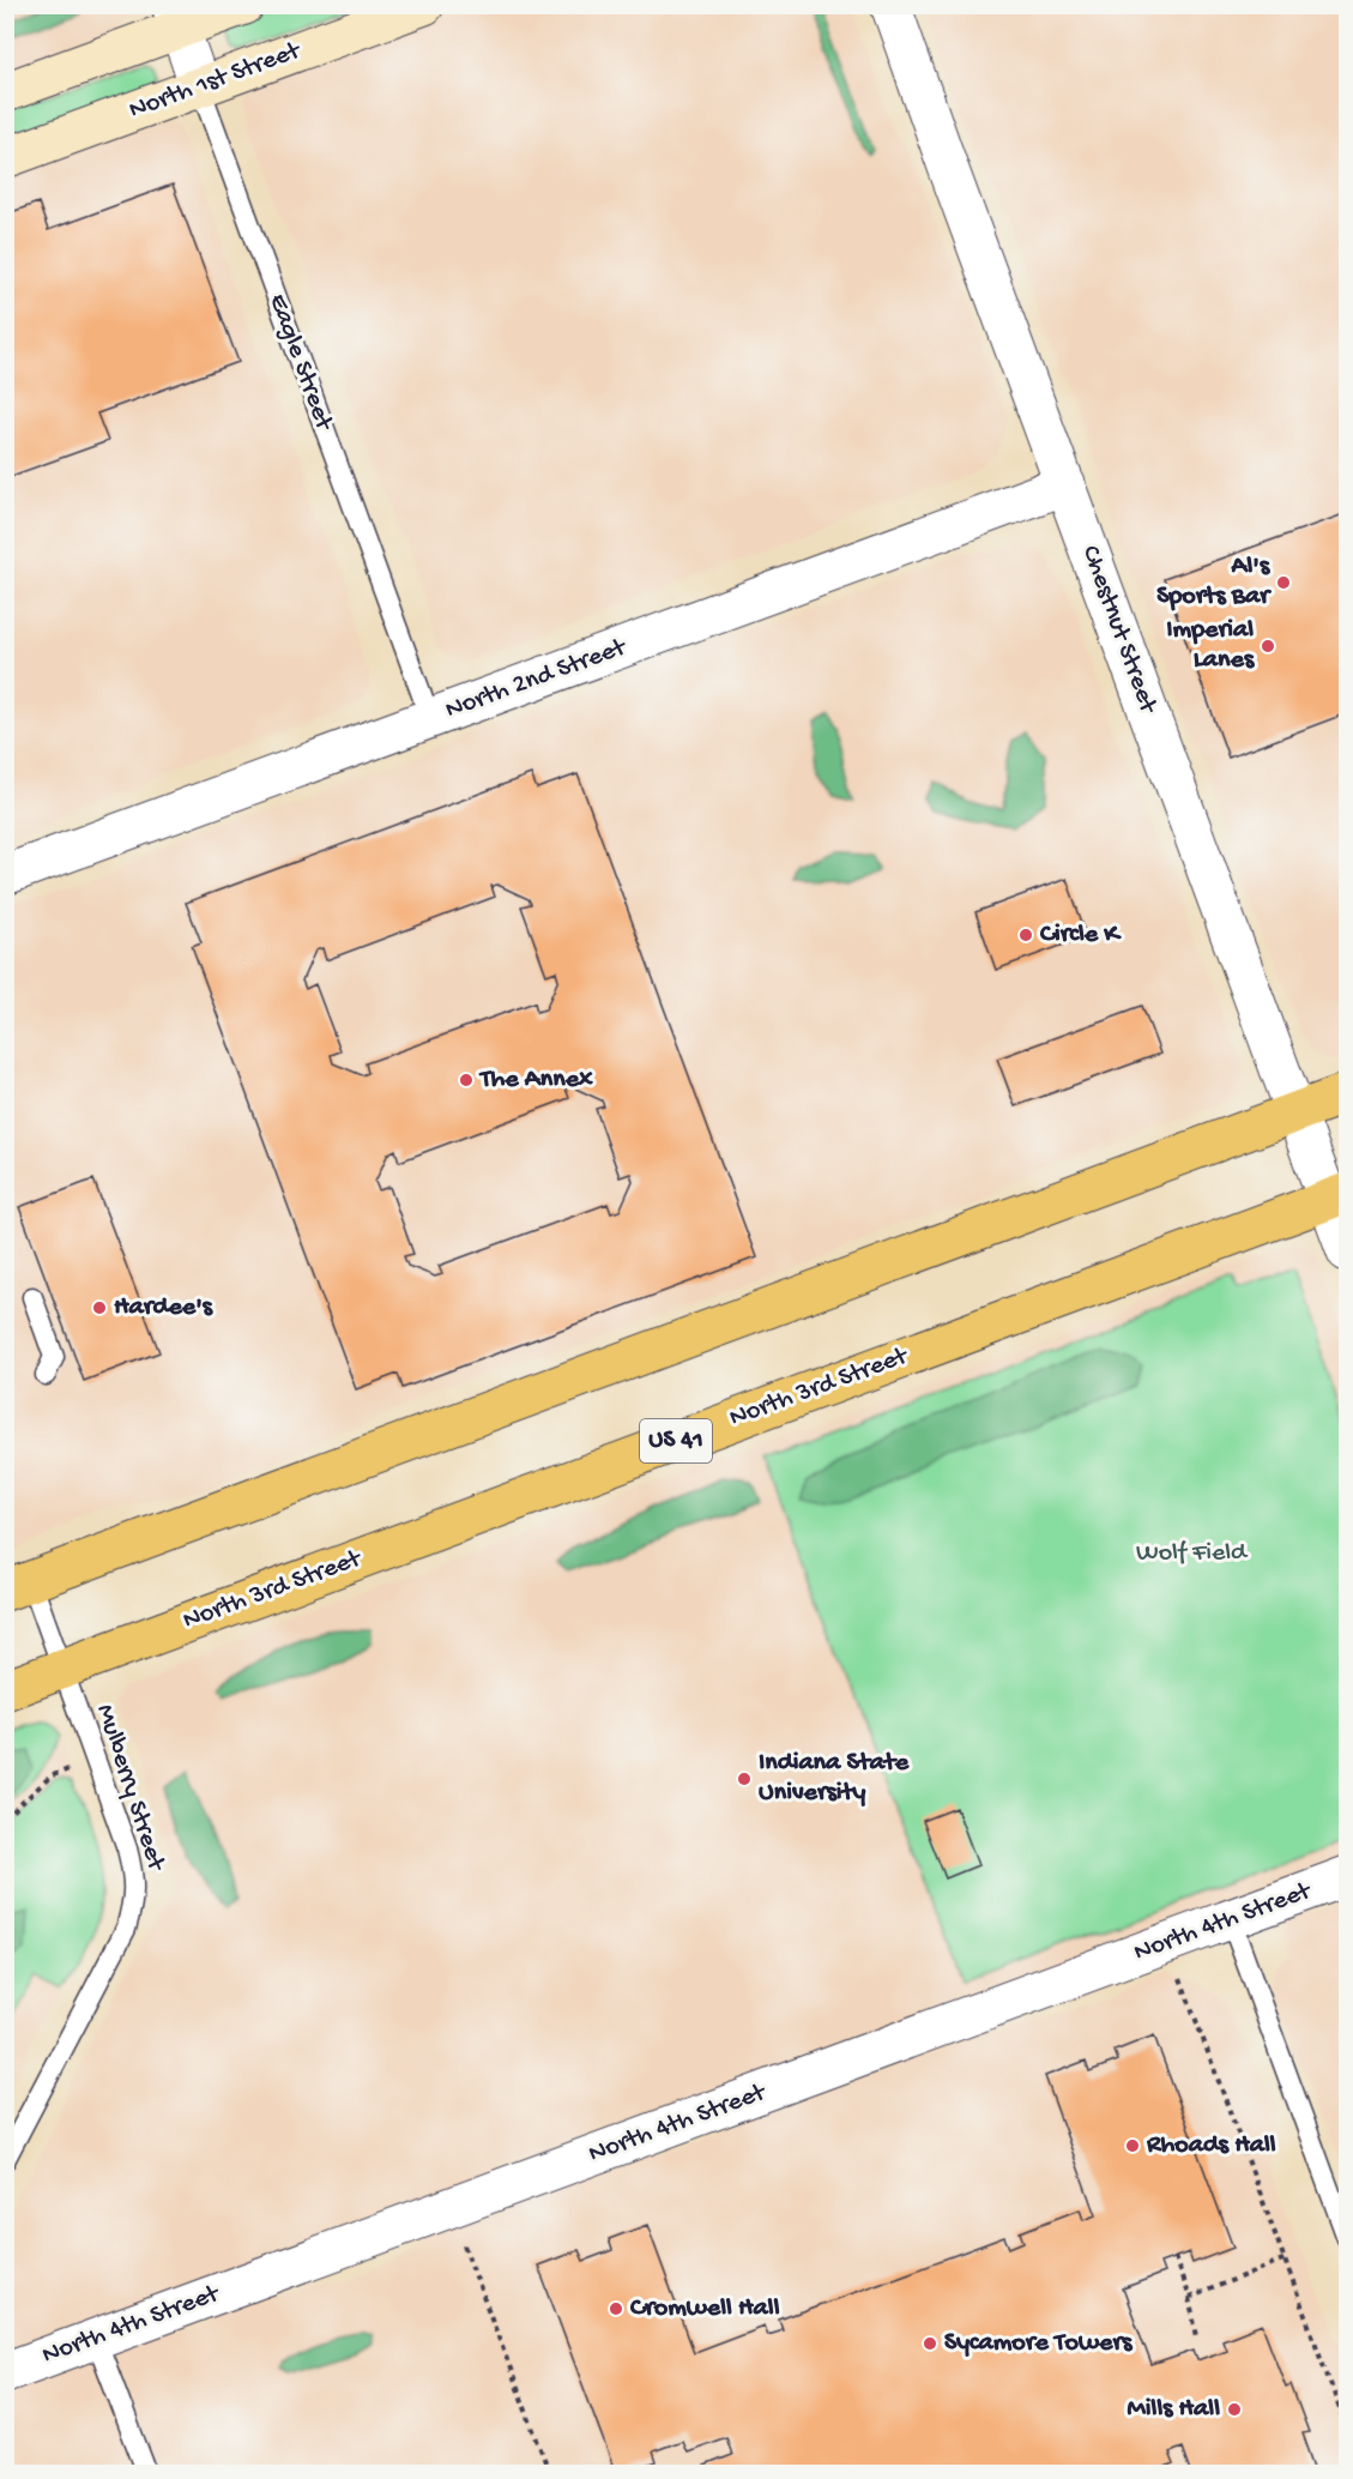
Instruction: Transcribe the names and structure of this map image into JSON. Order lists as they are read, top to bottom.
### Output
{
  "streets": {
    "highway": ["North 3rd Street", "US 41"],
    "main road": ["North 1st Street"],
    "street": [
      "Eagle Street",
      "Chestnut Street",
      "North 2nd Street",
      "North 4th Street"
    ],
    "lane": ["Mulberry Street"]
  },
  "crossings": [
    ["North 1st Street", "Eagle Street"],
    ["Eagle Street", "North 2nd Street"],
    ["Chestnut Street", "North 2nd Street"],
    ["Chestnut Street", "North 3rd Street"],
    ["North 3rd Street", "Mulberry Street"]
  ],
  "parks": ["Wolf Field"],
  "places": [
    "Al's Sports Bar",
    "Imperial Lanes",
    "Circle K",
    "The Annex",
    "Hardee's",
    "Indiana State University",
    "Rhoads Hall",
    "Cromwell Hall",
    "Sycamore Towers",
    "Mills Hall"
  ]
}
